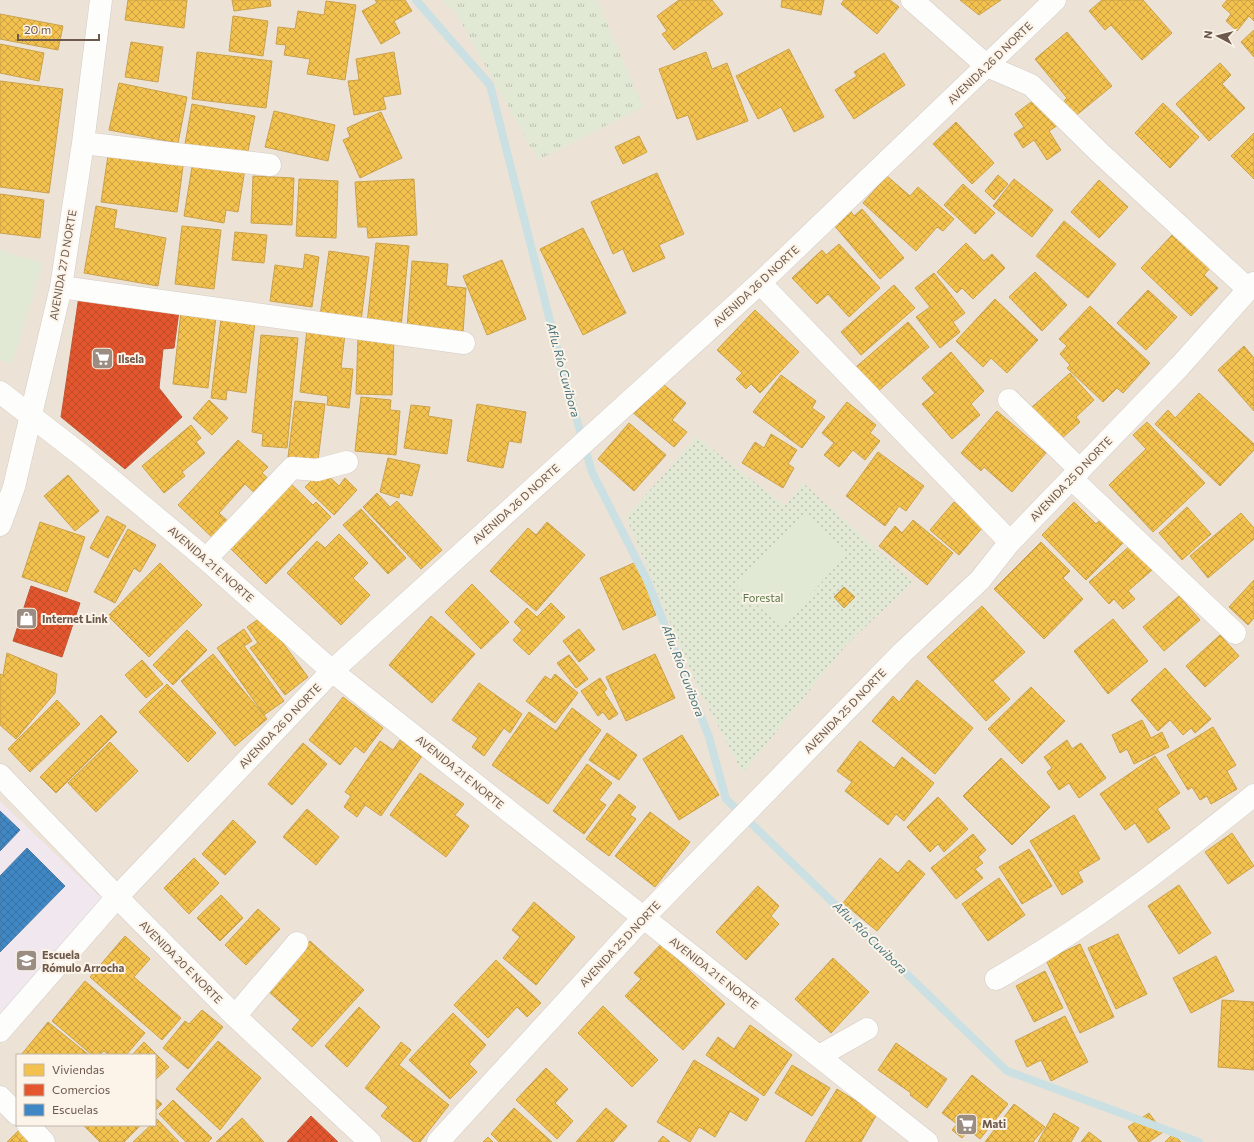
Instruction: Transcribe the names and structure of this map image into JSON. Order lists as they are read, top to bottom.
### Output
{
  "streets": {
    "street": [
      "AVENIDA 26 D NORTE",
      "AVENIDA 27 D NORTE",
      "AVENIDA 25 D NORTE",
      "AVENIDA 21 E NORTE",
      "AVENIDA 20 E NORTE"
    ]
  },
  "crossings": [
    ["AVENIDA 26 D NORTE", "AVENIDA 21 E NORTE"],
    ["AVENIDA 26 D NORTE", "AVENIDA 20 E NORTE"],
    ["AVENIDA 27 D NORTE", "AVENIDA 21 E NORTE"],
    ["AVENIDA 25 D NORTE", "AVENIDA 21 E NORTE"]
  ],
  "water": ["Aflu. Río Cuvibora"],
  "parks": ["Forestal"],
  "places": {
    "supermarket": ["Ilsela", "Mati"],
    "shop": ["Internet Link"],
    "school or university": ["Escuela Rómulo Arrocha"]
  },
  "legend": ["Viviendas", "Comercios", "Escuelas"],
  "scale_bar": "20 m",
  "north": "left"
}
